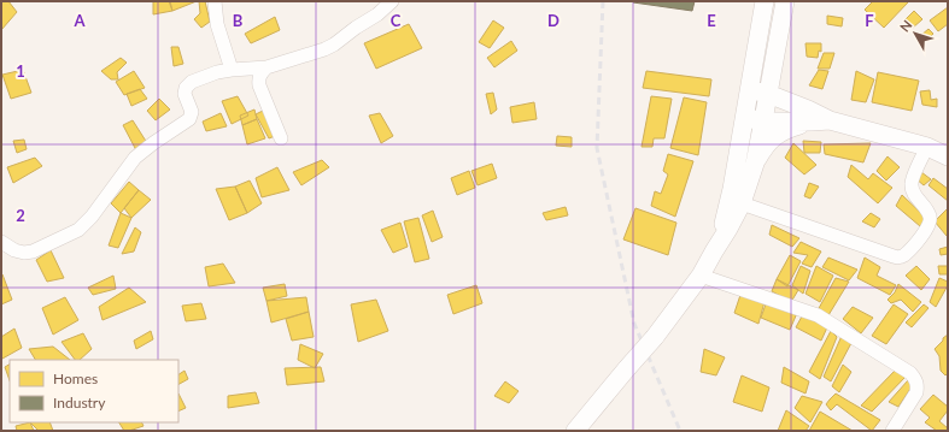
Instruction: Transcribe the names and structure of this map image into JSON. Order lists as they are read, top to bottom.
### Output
{
  "legend": ["Homes", "Industry"],
  "north": "top left",
  "grid": {
    "columns": [
      "A",
      "B",
      "C",
      "D",
      "E",
      "F"
    ],
    "rows": ["1", "2"]
  }
}
